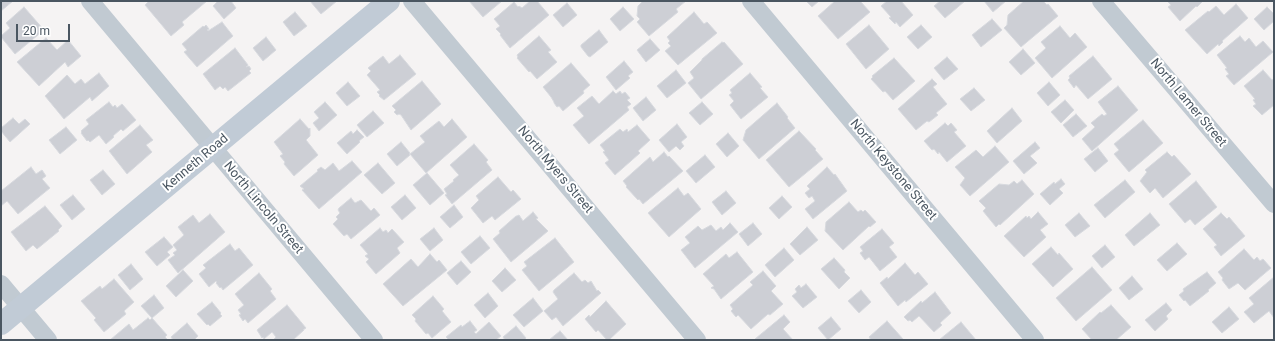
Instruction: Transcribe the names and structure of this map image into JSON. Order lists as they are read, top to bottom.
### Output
{
  "streets": {
    "street": [
      "North Lamer Street",
      "Kenneth Road",
      "North Myers Street",
      "North Keystone Street",
      "North Lincoln Street"
    ]
  },
  "crossings": [
    ["Kenneth Road", "North Lincoln Street"]
  ],
  "scale_bar": "20 m"
}
